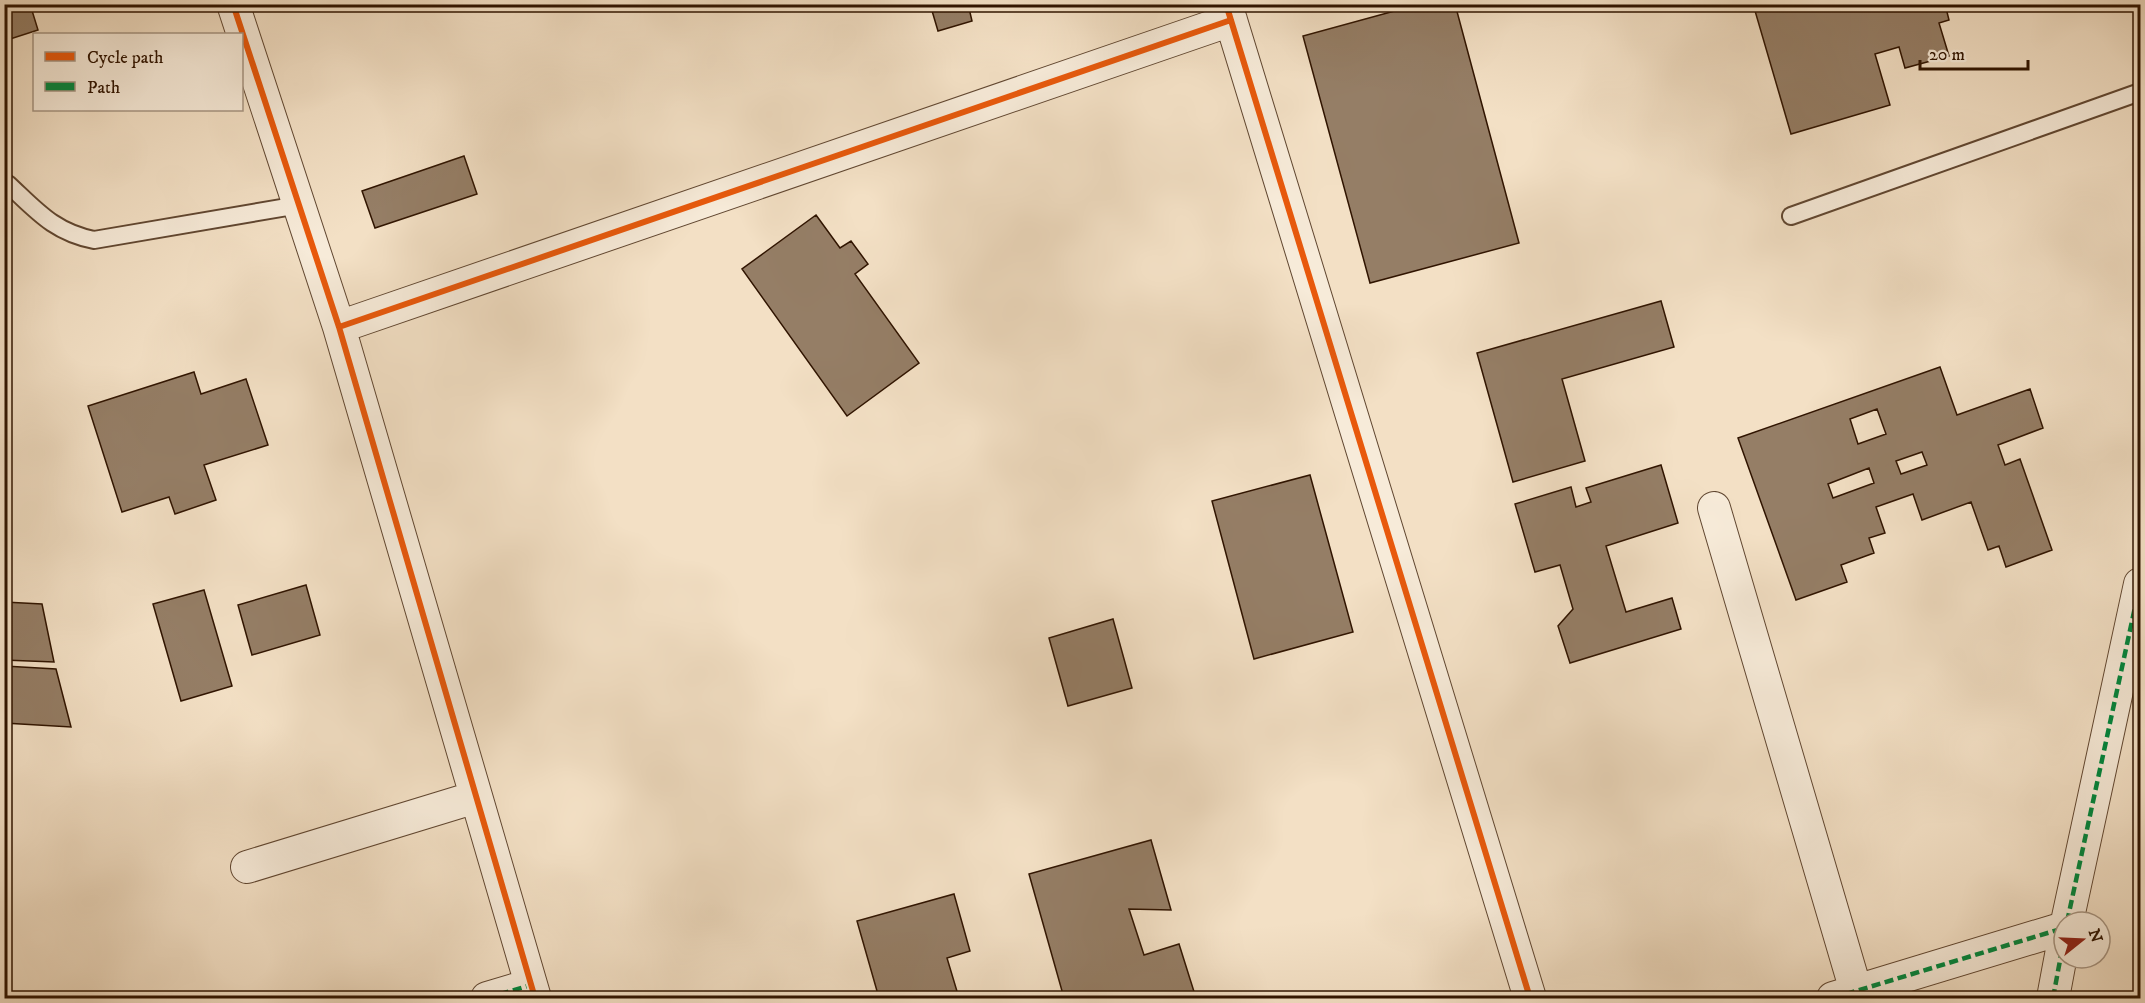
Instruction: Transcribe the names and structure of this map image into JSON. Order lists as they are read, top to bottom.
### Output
{
  "legend": ["Cycle path", "Path"],
  "scale_bar": "20 m",
  "north": "right"
}
